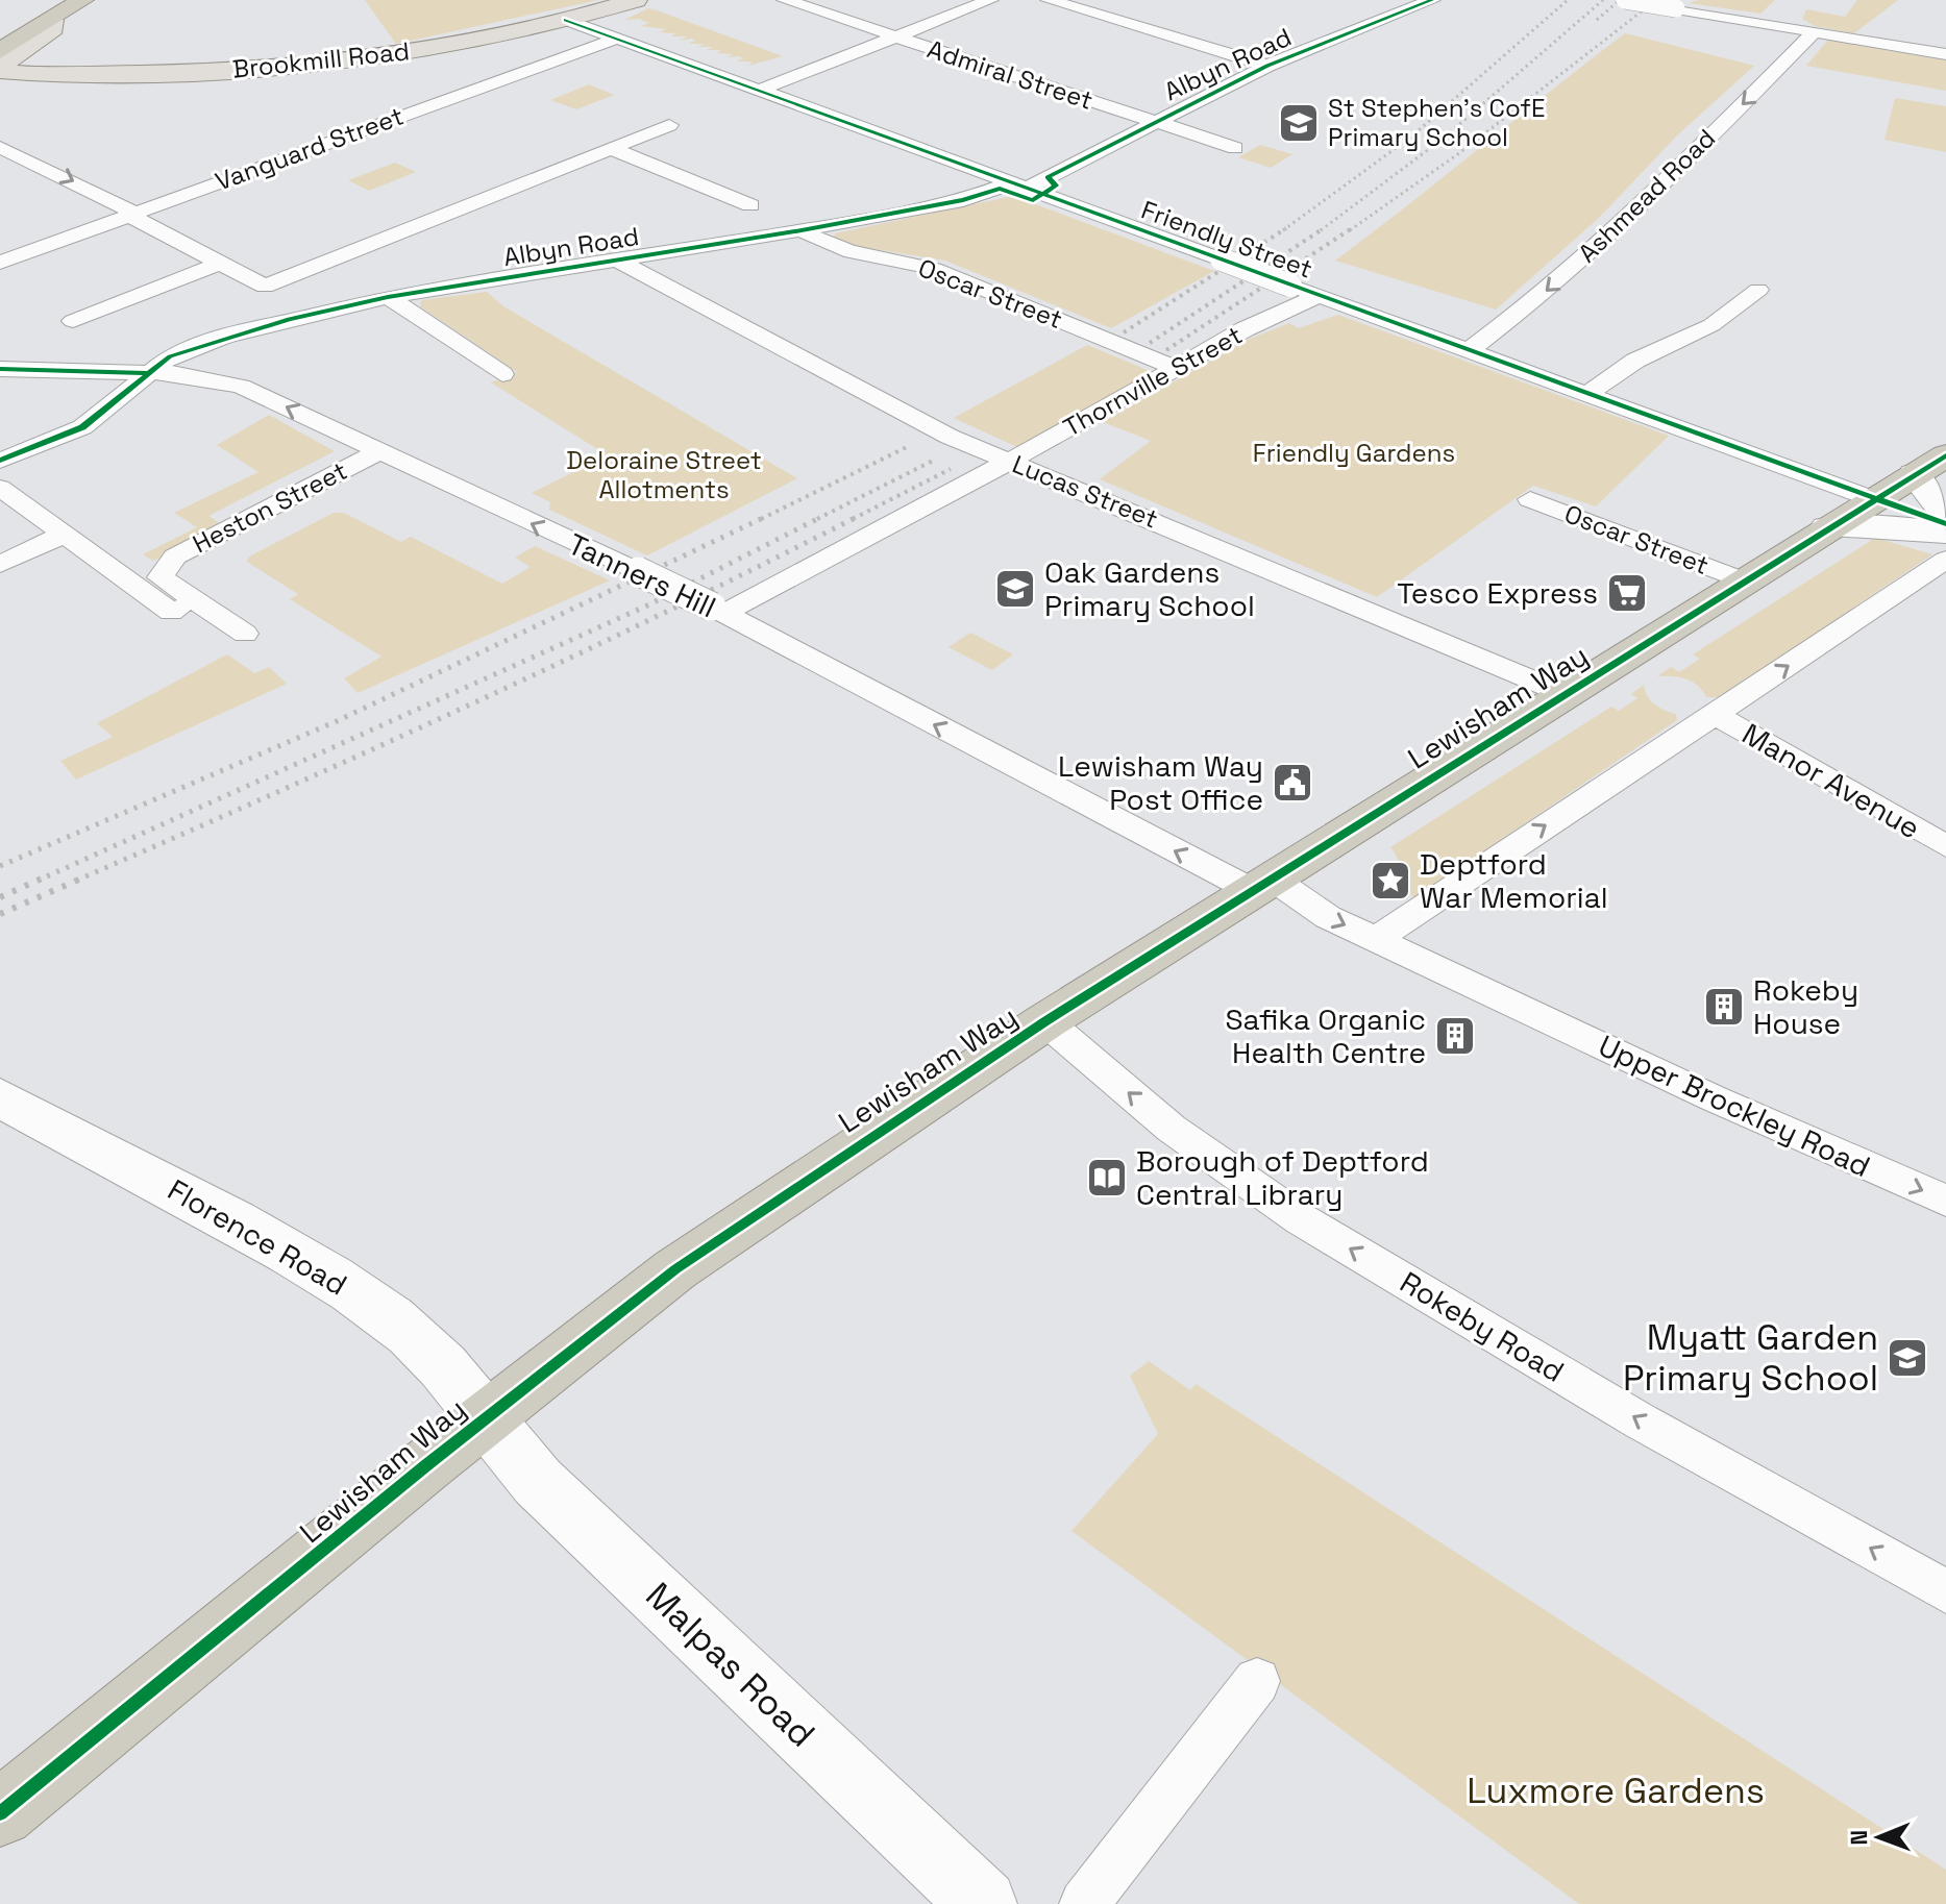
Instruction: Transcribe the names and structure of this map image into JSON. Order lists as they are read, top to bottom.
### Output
{
  "streets": {
    "highway": ["Lewisham Way"],
    "main road": ["Brookmill Road", "Florence Road", "Malpas Road"],
    "street": [
      "Albyn Road",
      "Admiral Street",
      "Vanguard Street",
      "Ashmead Road",
      "Friendly Street",
      "Oscar Street",
      "Thornville Street",
      "Lucas Street",
      "Heston Street",
      "Tanners Hill",
      "Manor Avenue",
      "Upper Brockley Road",
      "Rokeby Road"
    ]
  },
  "crossings": [
    ["Brookmill Road", "Friendly Street"],
    ["Albyn Road", "Admiral Street"],
    ["Albyn Road", "Friendly Street"],
    ["Albyn Road", "Oscar Street"],
    ["Albyn Road", "Lucas Street"],
    ["Albyn Road", "Tanners Hill"],
    ["Vanguard Street", "Friendly Street"],
    ["Ashmead Road", "Friendly Street"],
    ["Friendly Street", "Thornville Street"],
    ["Friendly Street", "Lewisham Way"],
    ["Oscar Street", "Thornville Street"],
    ["Oscar Street", "Lewisham Way"],
    ["Thornville Street", "Lucas Street"],
    ["Thornville Street", "Tanners Hill"],
    ["Lucas Street", "Lewisham Way"],
    ["Heston Street", "Tanners Hill"],
    ["Tanners Hill", "Lewisham Way"],
    ["Tanners Hill", "Upper Brockley Road"],
    ["Lewisham Way", "Florence Road"],
    ["Lewisham Way", "Rokeby Road"],
    ["Lewisham Way", "Malpas Road"],
    ["Florence Road", "Malpas Road"]
  ],
  "one_way": ["Tanners Hill", "Upper Brockley Road", "Rokeby Road"],
  "parks": ["Friendly Gardens", "Deloraine Street Allotments", "Luxmore Gardens"],
  "places": {
    "school or university": ["St Stephen's CofE Primary School", "Oak Gardens Primary School", "Myatt Garden Primary School"],
    "supermarket": ["Tesco Express"],
    "public building": ["Lewisham Way Post Office"],
    "place": ["Deptford War Memorial"],
    "building": ["Rokeby House", "Safika Organic Health Centre"],
    "library": ["Borough of Deptford Central Library"]
  },
  "north": "left"
}
